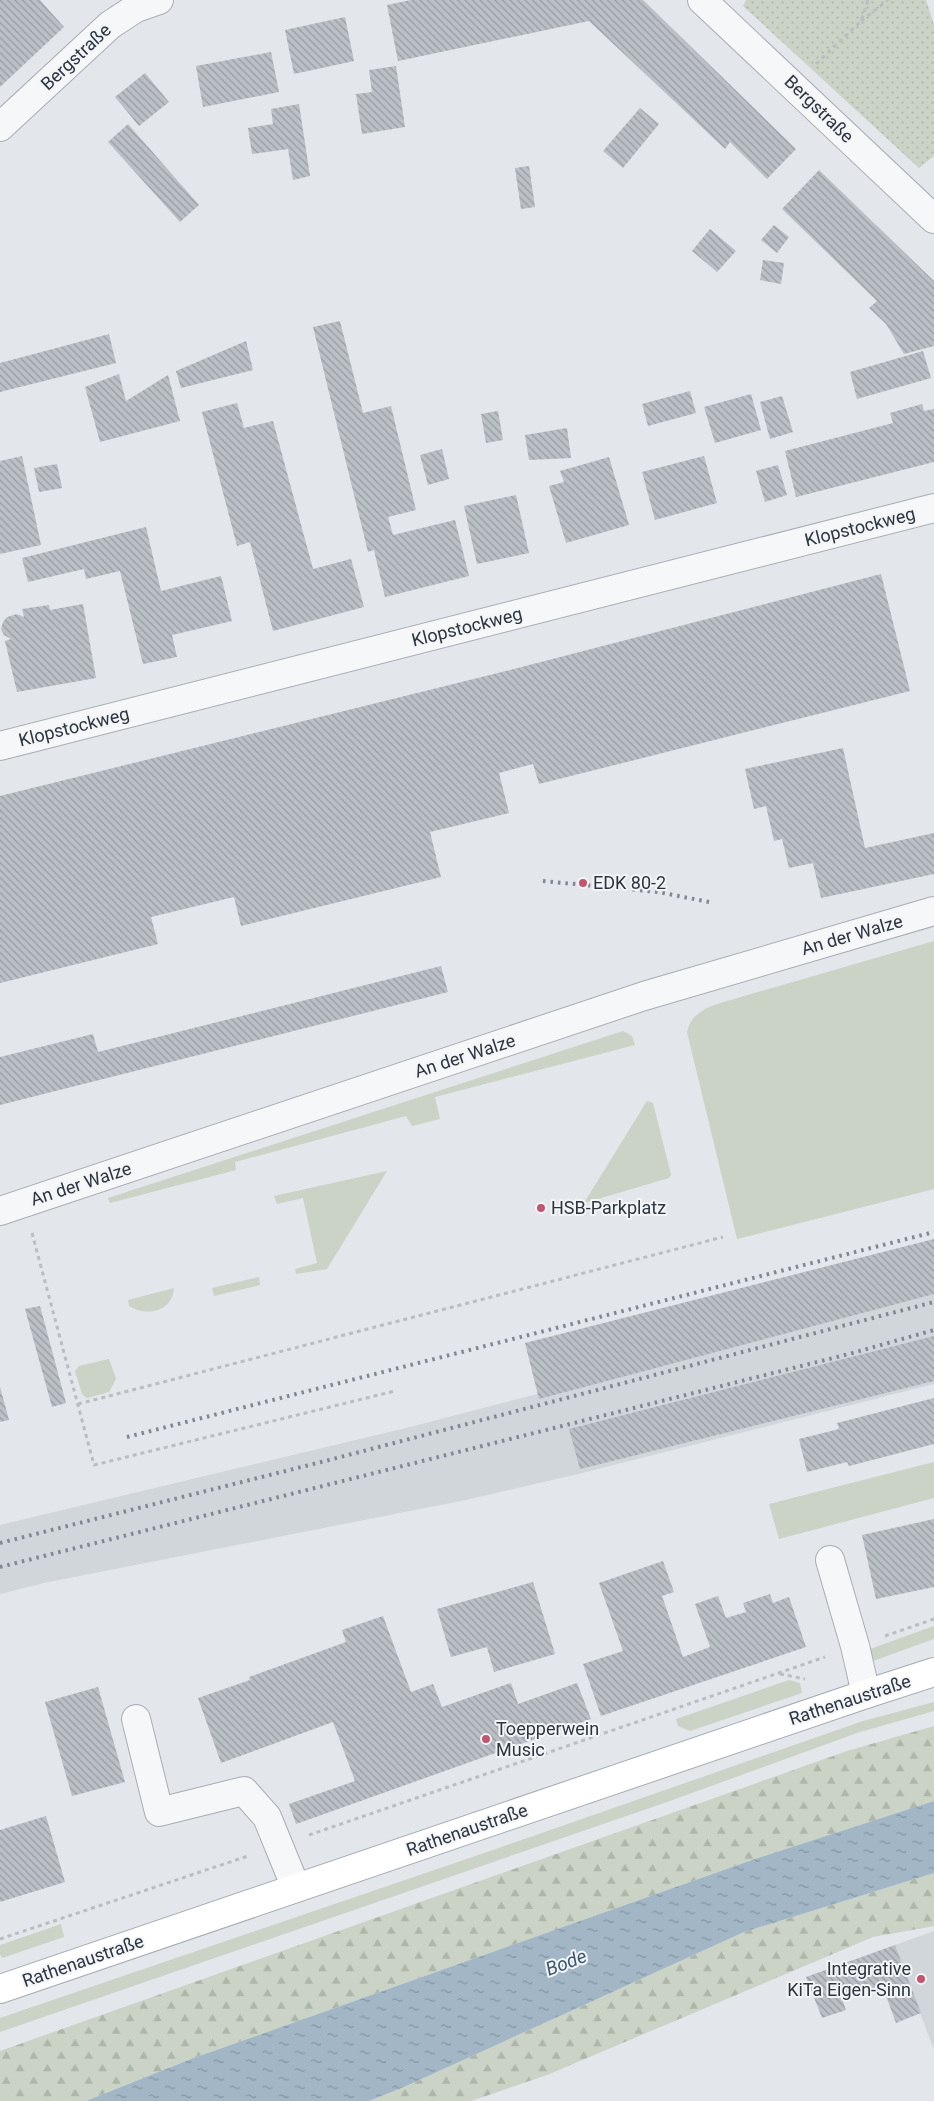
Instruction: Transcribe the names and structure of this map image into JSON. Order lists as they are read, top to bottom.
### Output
{
  "streets": {
    "main road": ["Rathenaustraße"],
    "street": ["Bergstraße", "Klopstockweg", "An der Walze"]
  },
  "water": ["Bode"],
  "places": [
    "EDK 80-2",
    "HSB-Parkplatz",
    "Toepperwein Music",
    "Integrative KiTa Eigen-Sinn"
  ]
}
